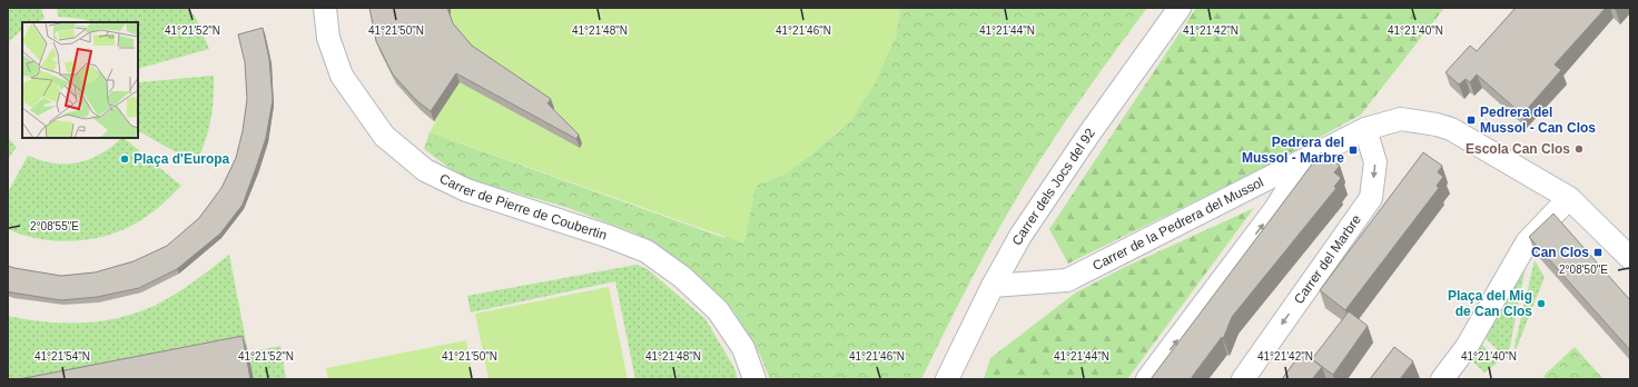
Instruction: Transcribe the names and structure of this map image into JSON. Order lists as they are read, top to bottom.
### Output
{
  "streets": {
    "street": [
      "Carrer dels Jocs del 92",
      "Carrer de Pierre de Coubertin",
      "Carrer de la Pedrera del Mussol",
      "Carrer del Marbre"
    ]
  },
  "crossings": [
    ["Carrer dels Jocs del 92", "Carrer de la Pedrera del Mussol"],
    ["Carrer de la Pedrera del Mussol", "Carrer del Marbre"]
  ],
  "places": {
    "transit": ["Pedrera del Mussol - Can Clos", "Pedrera del Mussol - Marbre", "Can Clos"],
    "other": ["Escola Can Clos", "Plaça d'Europa", "Plaça del Mig de Can Clos"]
  },
  "coordinates": [
    "41°21'52\"N",
    "41°21'50\"N",
    "41°21'48\"N",
    "41°21'46\"N",
    "41°21'44\"N",
    "41°21'42\"N",
    "41°21'40\"N",
    "2°08'55\"E",
    "2°08'50\"E",
    "41°21'54\"N"
  ]
}
